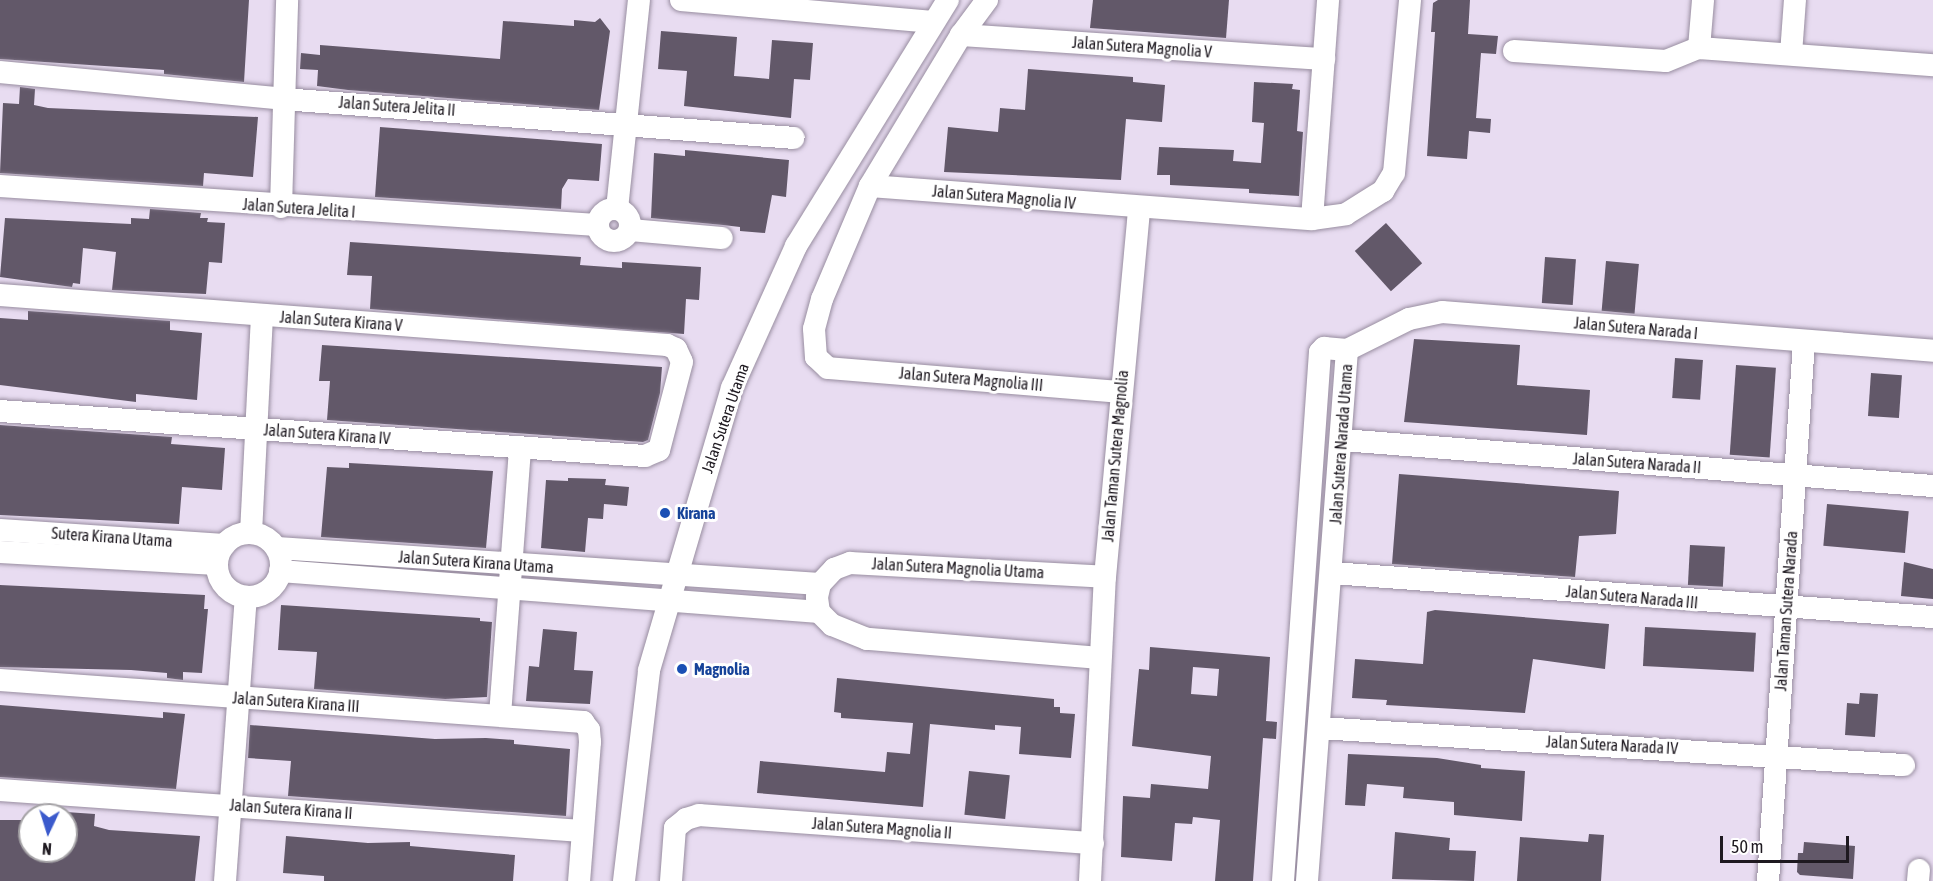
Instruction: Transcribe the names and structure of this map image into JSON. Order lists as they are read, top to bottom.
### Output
{
  "streets": {
    "street": [
      "Jalan Sutera Magnolia V",
      "Jalan Sutera Jelita II",
      "Jalan Sutera Magnolia IV",
      "Jalan Sutera Jelita I",
      "Jalan Sutera Kirana V",
      "Jalan Sutera Narada I",
      "Jalan Sutera Magnolia III",
      "Jalan Sutera Utama",
      "Jalan Sutera Kirana IV",
      "Jalan Sutera Narada Utama",
      "Jalan Taman Sutera Magnolia",
      "Jalan Sutera Narada II",
      "Sutera Kirana Utama",
      "Jalan Sutera Kirana Utama",
      "Jalan Sutera Magnolia Utama",
      "Jalan Sutera Narada III",
      "Jalan Taman Sutera Narada",
      "Jalan Sutera Kirana III",
      "Jalan Sutera Narada IV",
      "Jalan Sutera Kirana II",
      "Jalan Sutera Magnolia II"
    ]
  },
  "crossings": [
    ["Jalan Sutera Magnolia IV", "Jalan Sutera Magnolia III"],
    ["Jalan Sutera Magnolia IV", "Jalan Taman Sutera Magnolia"],
    ["Jalan Sutera Kirana V", "Jalan Sutera Kirana IV"],
    ["Jalan Sutera Narada I", "Jalan Sutera Narada Utama"],
    ["Jalan Sutera Narada I", "Jalan Taman Sutera Narada"],
    ["Jalan Sutera Magnolia III", "Jalan Taman Sutera Magnolia"],
    ["Jalan Sutera Utama", "Jalan Sutera Kirana Utama"],
    ["Jalan Sutera Narada Utama", "Jalan Sutera Narada II"],
    ["Jalan Sutera Narada Utama", "Jalan Sutera Narada III"],
    ["Jalan Sutera Narada Utama", "Jalan Sutera Narada IV"],
    ["Jalan Taman Sutera Magnolia", "Jalan Sutera Magnolia Utama"],
    ["Jalan Taman Sutera Magnolia", "Jalan Sutera Magnolia II"],
    ["Jalan Sutera Narada II", "Jalan Taman Sutera Narada"],
    ["Sutera Kirana Utama", "Jalan Sutera Kirana Utama"],
    ["Jalan Sutera Narada III", "Jalan Taman Sutera Narada"],
    ["Jalan Taman Sutera Narada", "Jalan Sutera Narada IV"],
    ["Jalan Sutera Kirana III", "Jalan Sutera Kirana II"]
  ],
  "places": ["Kirana", "Magnolia"],
  "scale_bar": "50 m",
  "north": "bottom"
}
